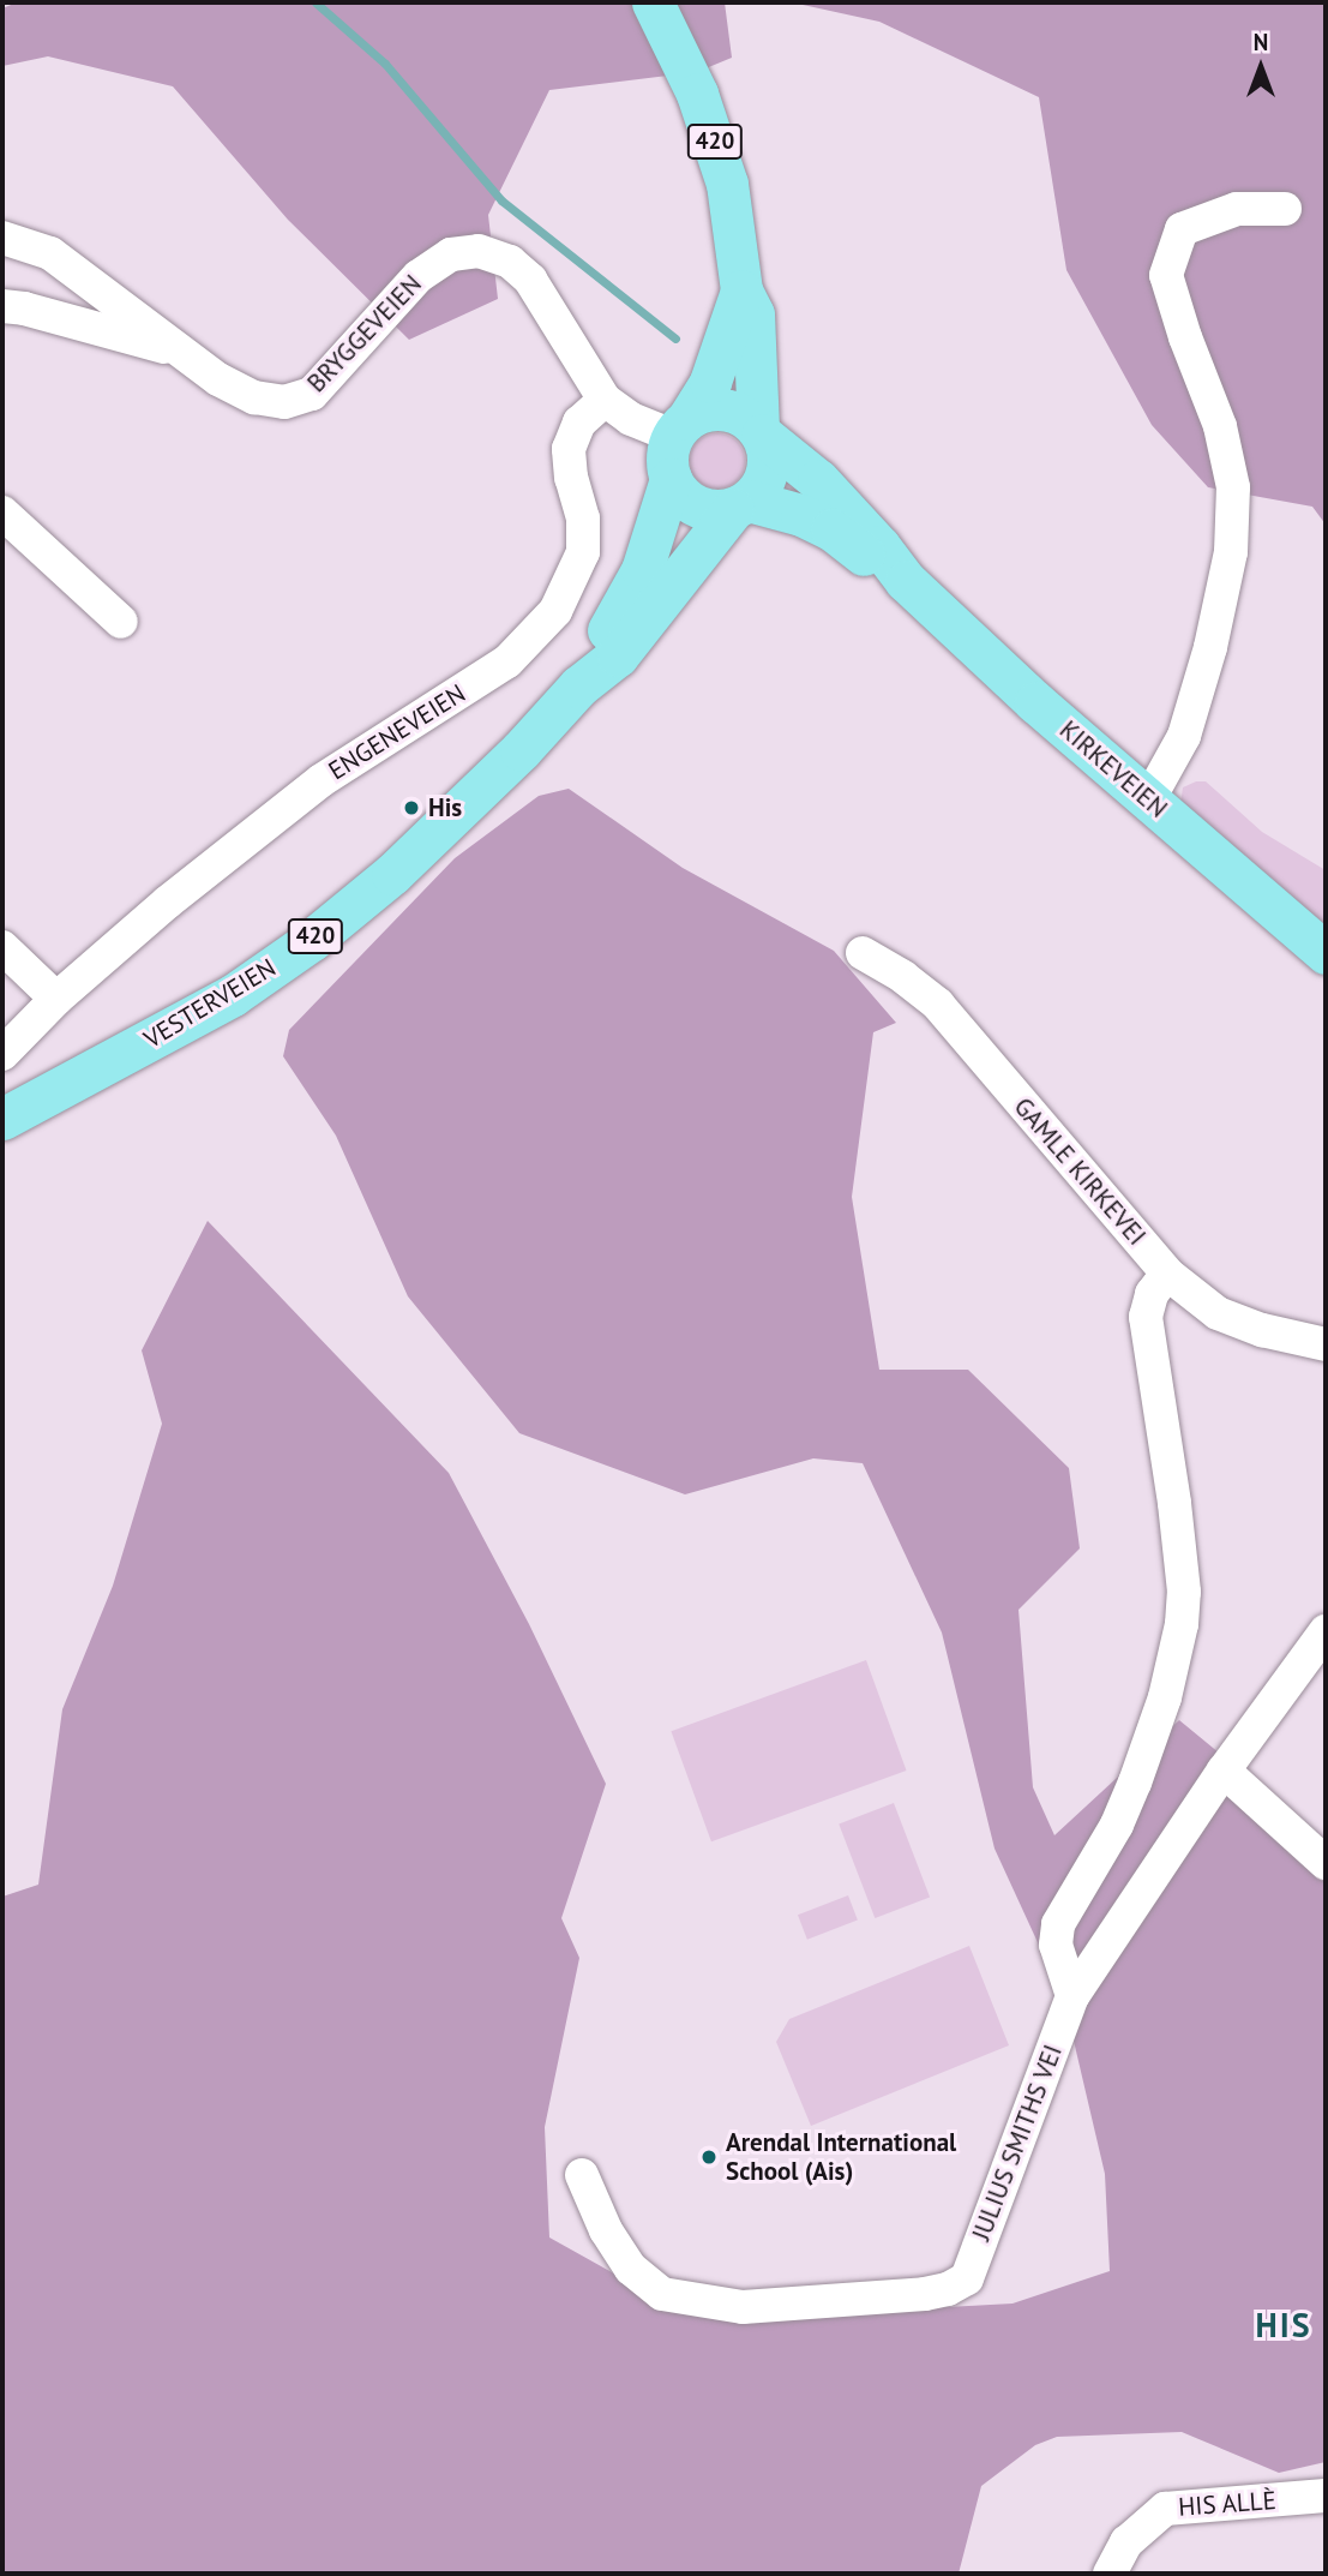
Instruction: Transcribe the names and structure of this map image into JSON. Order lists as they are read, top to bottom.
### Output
{
  "streets": {
    "main road": ["420", "KIRKEVEIEN", "VESTERVEIEN"],
    "street": [
      "BRYGGEVEIEN",
      "ENGENEVEIEN",
      "GAMLE KIRKEVEI",
      "JULIUS SMITHS VEI",
      "HIS ALLÈ"
    ]
  },
  "crossings": [
    ["420", "BRYGGEVEIEN"],
    ["420", "KIRKEVEIEN"],
    ["420", "VESTERVEIEN"],
    ["BRYGGEVEIEN", "ENGENEVEIEN"],
    ["BRYGGEVEIEN", "KIRKEVEIEN"],
    ["BRYGGEVEIEN", "VESTERVEIEN"],
    ["KIRKEVEIEN", "VESTERVEIEN"]
  ],
  "districts": ["HIS"],
  "places": ["His", "Arendal International School (Ais)"],
  "north": "top"
}
